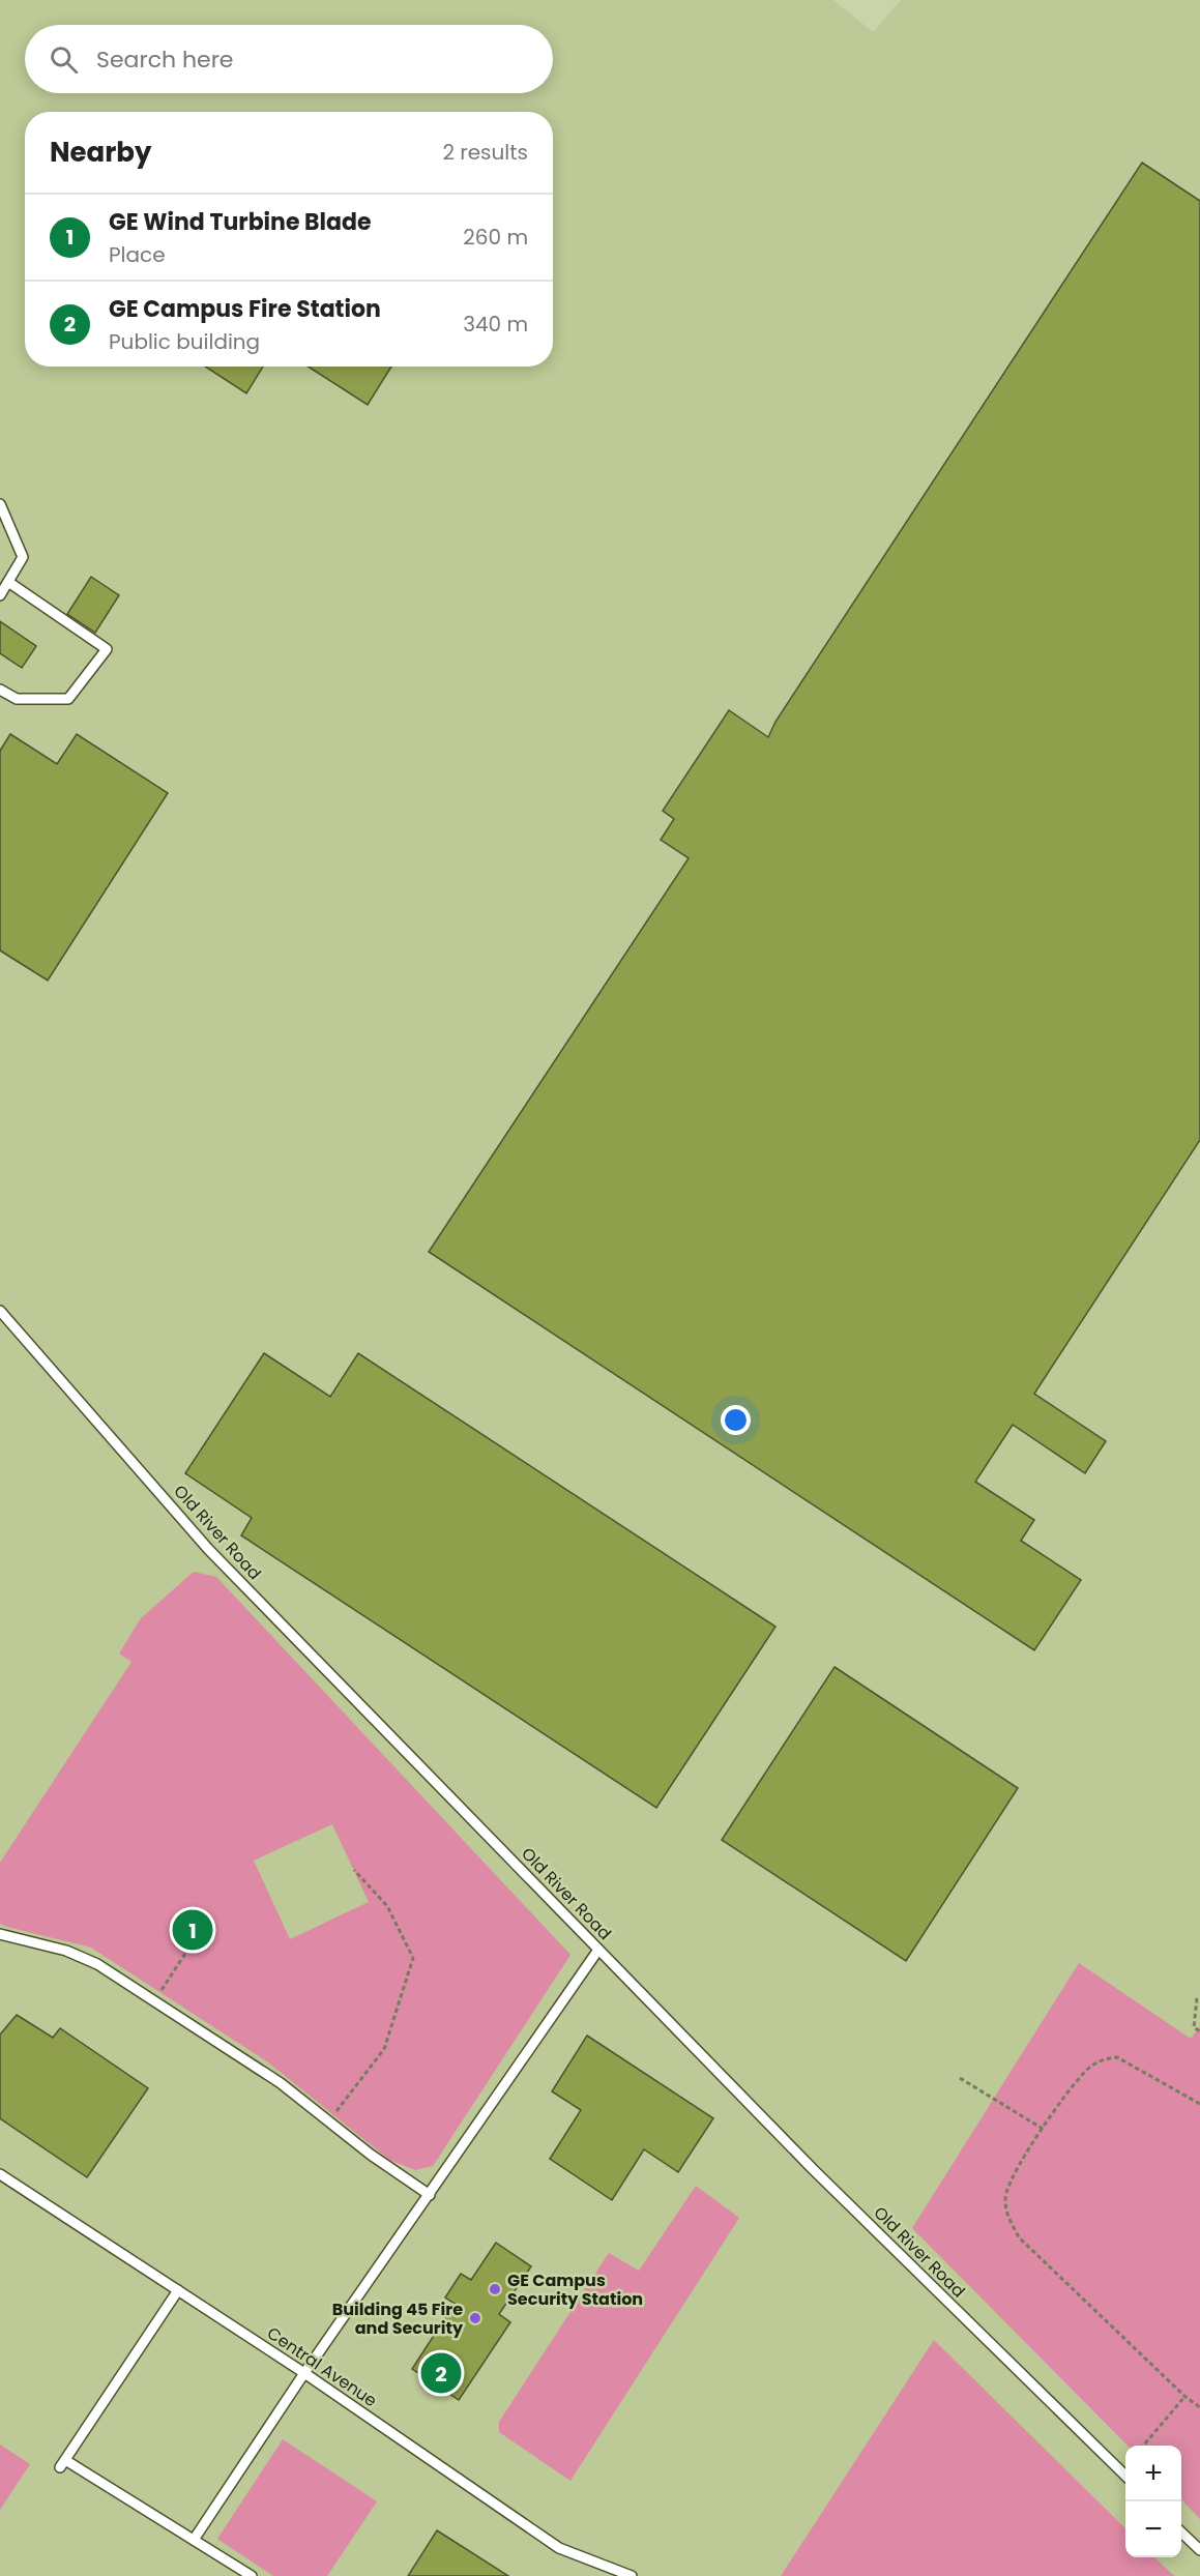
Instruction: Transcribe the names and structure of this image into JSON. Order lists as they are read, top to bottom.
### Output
{
  "streets": {
    "lane": ["Old River Road", "Central Avenue"]
  },
  "places": ["GE Campus Security Station", "Building 45 Fire and Security"],
  "page": {
    "search": "Search here",
    "heading": ["Nearby", "2 results"],
    "list": [
      {
        "mark": "1",
        "name": "GE Wind Turbine Blade",
        "note": "Place",
        "value": "260 m"
      },
      {
        "mark": "2",
        "name": "GE Campus Fire Station",
        "note": "Public building",
        "value": "340 m"
      }
    ],
    "pins": ["1", "2"],
    "map_buttons": ["+", "−"]
  }
}
